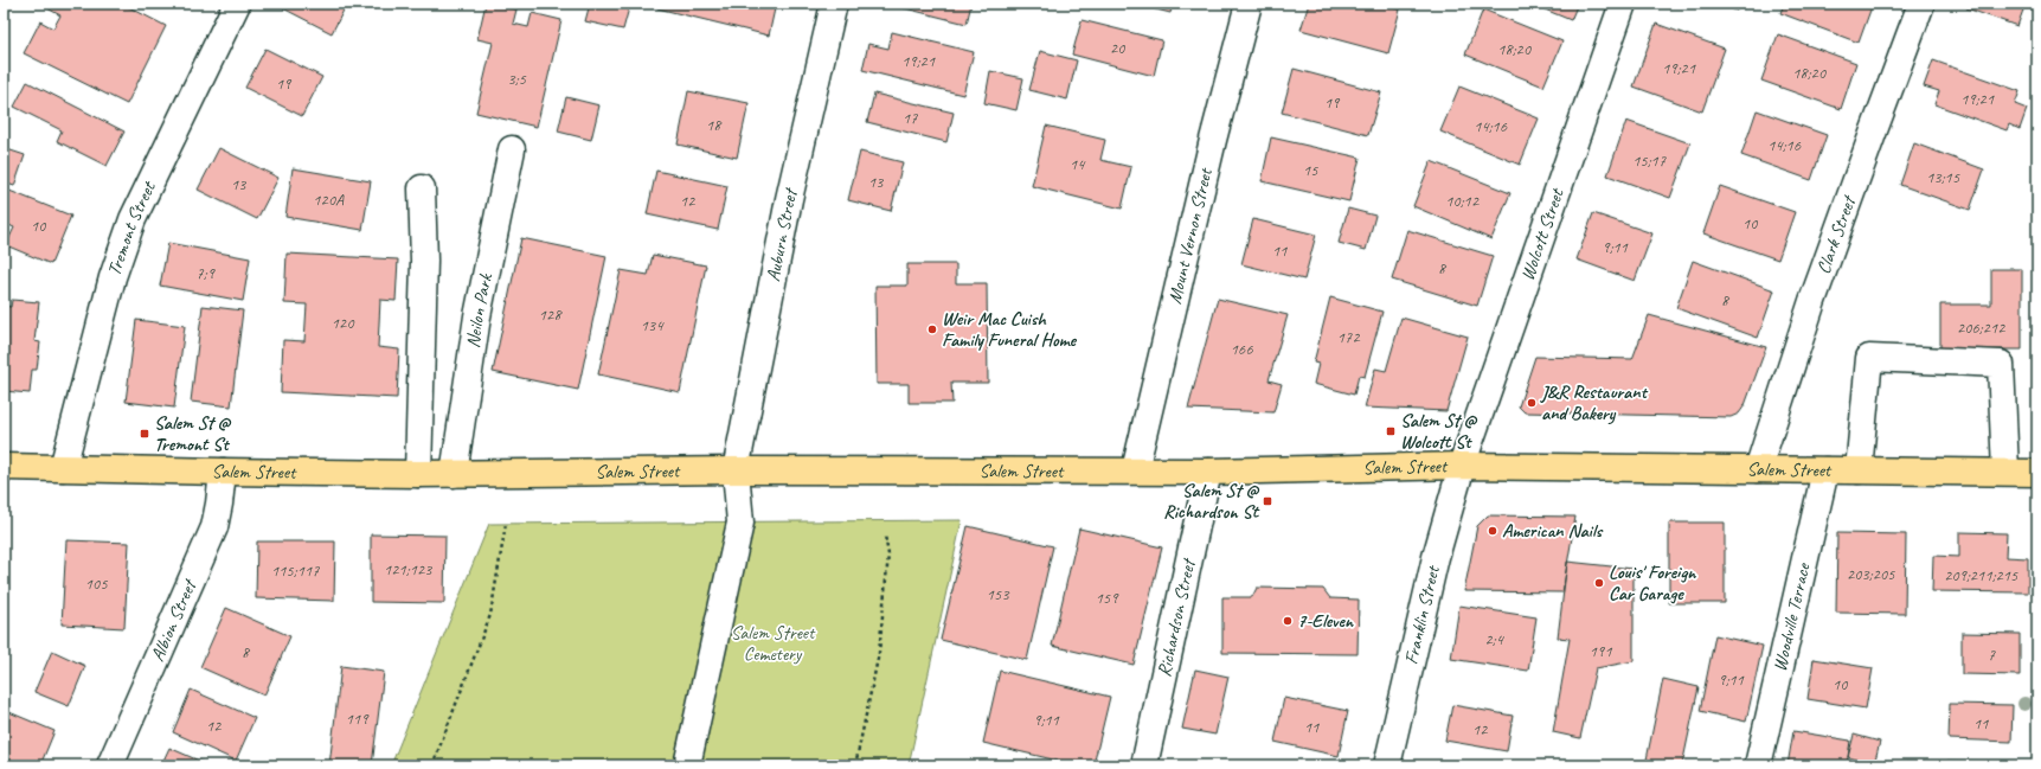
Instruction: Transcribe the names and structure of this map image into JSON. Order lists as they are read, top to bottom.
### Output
{
  "streets": {
    "main road": ["Salem Street"],
    "street": [
      "Tremont Street",
      "Wolcott Street",
      "Clark Street",
      "Auburn Street",
      "Mount Vernon Street",
      "Neilon Park",
      "Franklin Street",
      "Richardson Street",
      "Woodville Terrace",
      "Albion Street"
    ]
  },
  "crossings": [
    ["Tremont Street", "Salem Street"],
    ["Wolcott Street", "Salem Street"],
    ["Wolcott Street", "Franklin Street"],
    ["Clark Street", "Salem Street"],
    ["Auburn Street", "Salem Street"],
    ["Mount Vernon Street", "Salem Street"],
    ["Neilon Park", "Salem Street"],
    ["Salem Street", "Franklin Street"],
    ["Salem Street", "Richardson Street"],
    ["Salem Street", "Woodville Terrace"],
    ["Salem Street", "Albion Street"]
  ],
  "parks": ["Salem Street Cemetery"],
  "places": {
    "other": [
      "Weir Mac Cuish Family Funeral Home",
      "J&R Restaurant and Bakery",
      "American Nails",
      "Louis' Foreign Car Garage",
      "7-Eleven"
    ],
    "transit": ["Salem St @ Wolcott St", "Salem St @ Tremont St", "Salem St @ Richardson St"]
  },
  "house_numbers": [
    "20",
    "18;20",
    "19;21",
    "19;21",
    "18;20",
    "3;5",
    "19",
    "19;21",
    "19",
    "17",
    "18",
    "14;16",
    "14;16",
    "15;17",
    "14",
    "15",
    "13;15",
    "13",
    "13",
    "120A",
    "12",
    "10;12",
    "10",
    "10",
    "9;11",
    "11",
    "8",
    "7;9",
    "8",
    "128",
    "120",
    "134",
    "206;212",
    "172",
    "166",
    "121;123",
    "115;117",
    "203;205",
    "209;211;215",
    "105",
    "153",
    "159",
    "2;4",
    "191",
    "8",
    "7",
    "9;11",
    "10",
    "119",
    "9;11",
    "11",
    "12",
    "11",
    "12"
  ]
}
